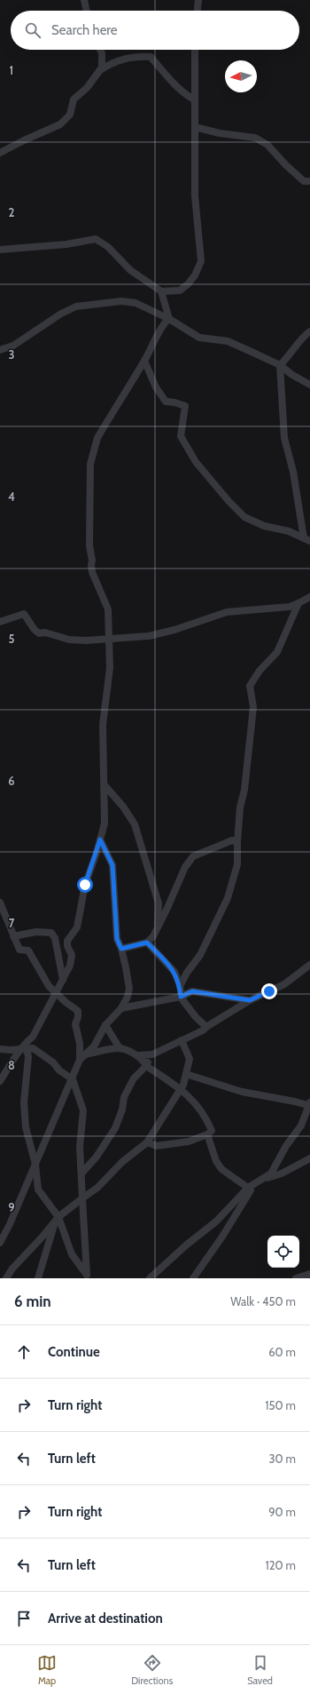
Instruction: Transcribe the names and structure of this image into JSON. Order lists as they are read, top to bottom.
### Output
{
  "north": "left",
  "page": {
    "search": "Search here",
    "heading": ["6 min", "Walk · 450 m"],
    "list": [
      ["Continue", "60 m"],
      ["Turn right", "150 m"],
      ["Turn left", "30 m"],
      ["Turn right", "90 m"],
      ["Turn left", "120 m"],
      "Arrive at destination"
    ],
    "nav": ["Map", "Directions", "Saved"]
  },
  "grid": {
    "rows": [
      "1",
      "2",
      "3",
      "4",
      "5",
      "6",
      "7",
      "8",
      "9"
    ]
  }
}
